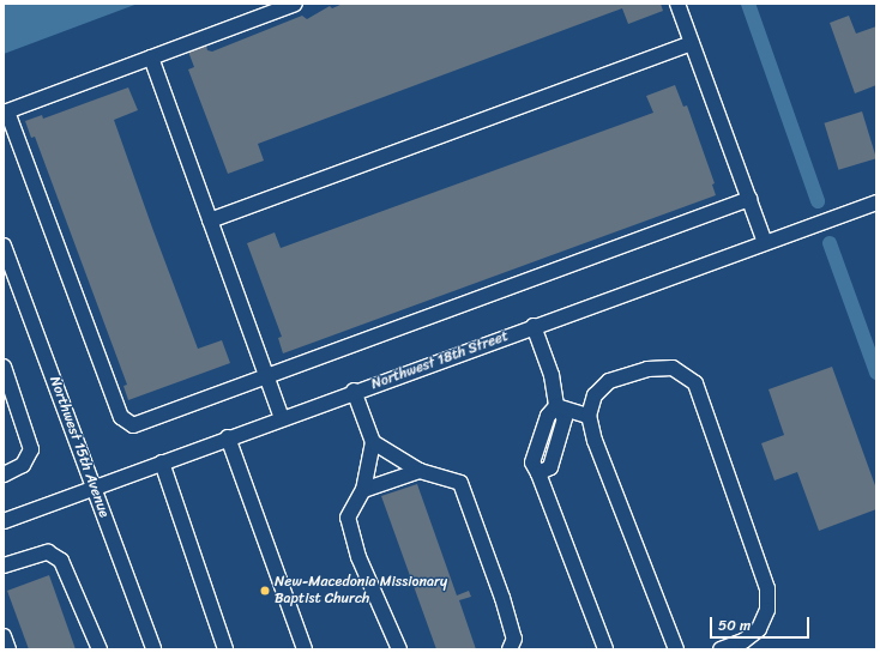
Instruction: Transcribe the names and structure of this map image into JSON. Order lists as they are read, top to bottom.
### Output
{
  "streets": {
    "street": ["Northwest 18th Street", "Northwest 15th Avenue"]
  },
  "crossings": [
    ["Northwest 18th Street", "Northwest 15th Avenue"]
  ],
  "places": ["New-Macedonia Missionary Baptist Church"],
  "scale_bar": "50 m"
}
